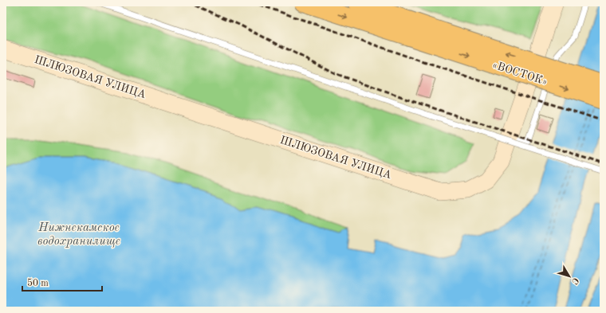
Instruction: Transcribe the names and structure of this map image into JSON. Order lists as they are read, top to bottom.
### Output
{
  "streets": {
    "main road": ["«ВОСТОК»"],
    "street": ["ШЛЮЗОВАЯ УЛИЦА"]
  },
  "water": ["Нижнекамское водохранилище"],
  "scale_bar": "50 m",
  "north": "bottom right"
}
